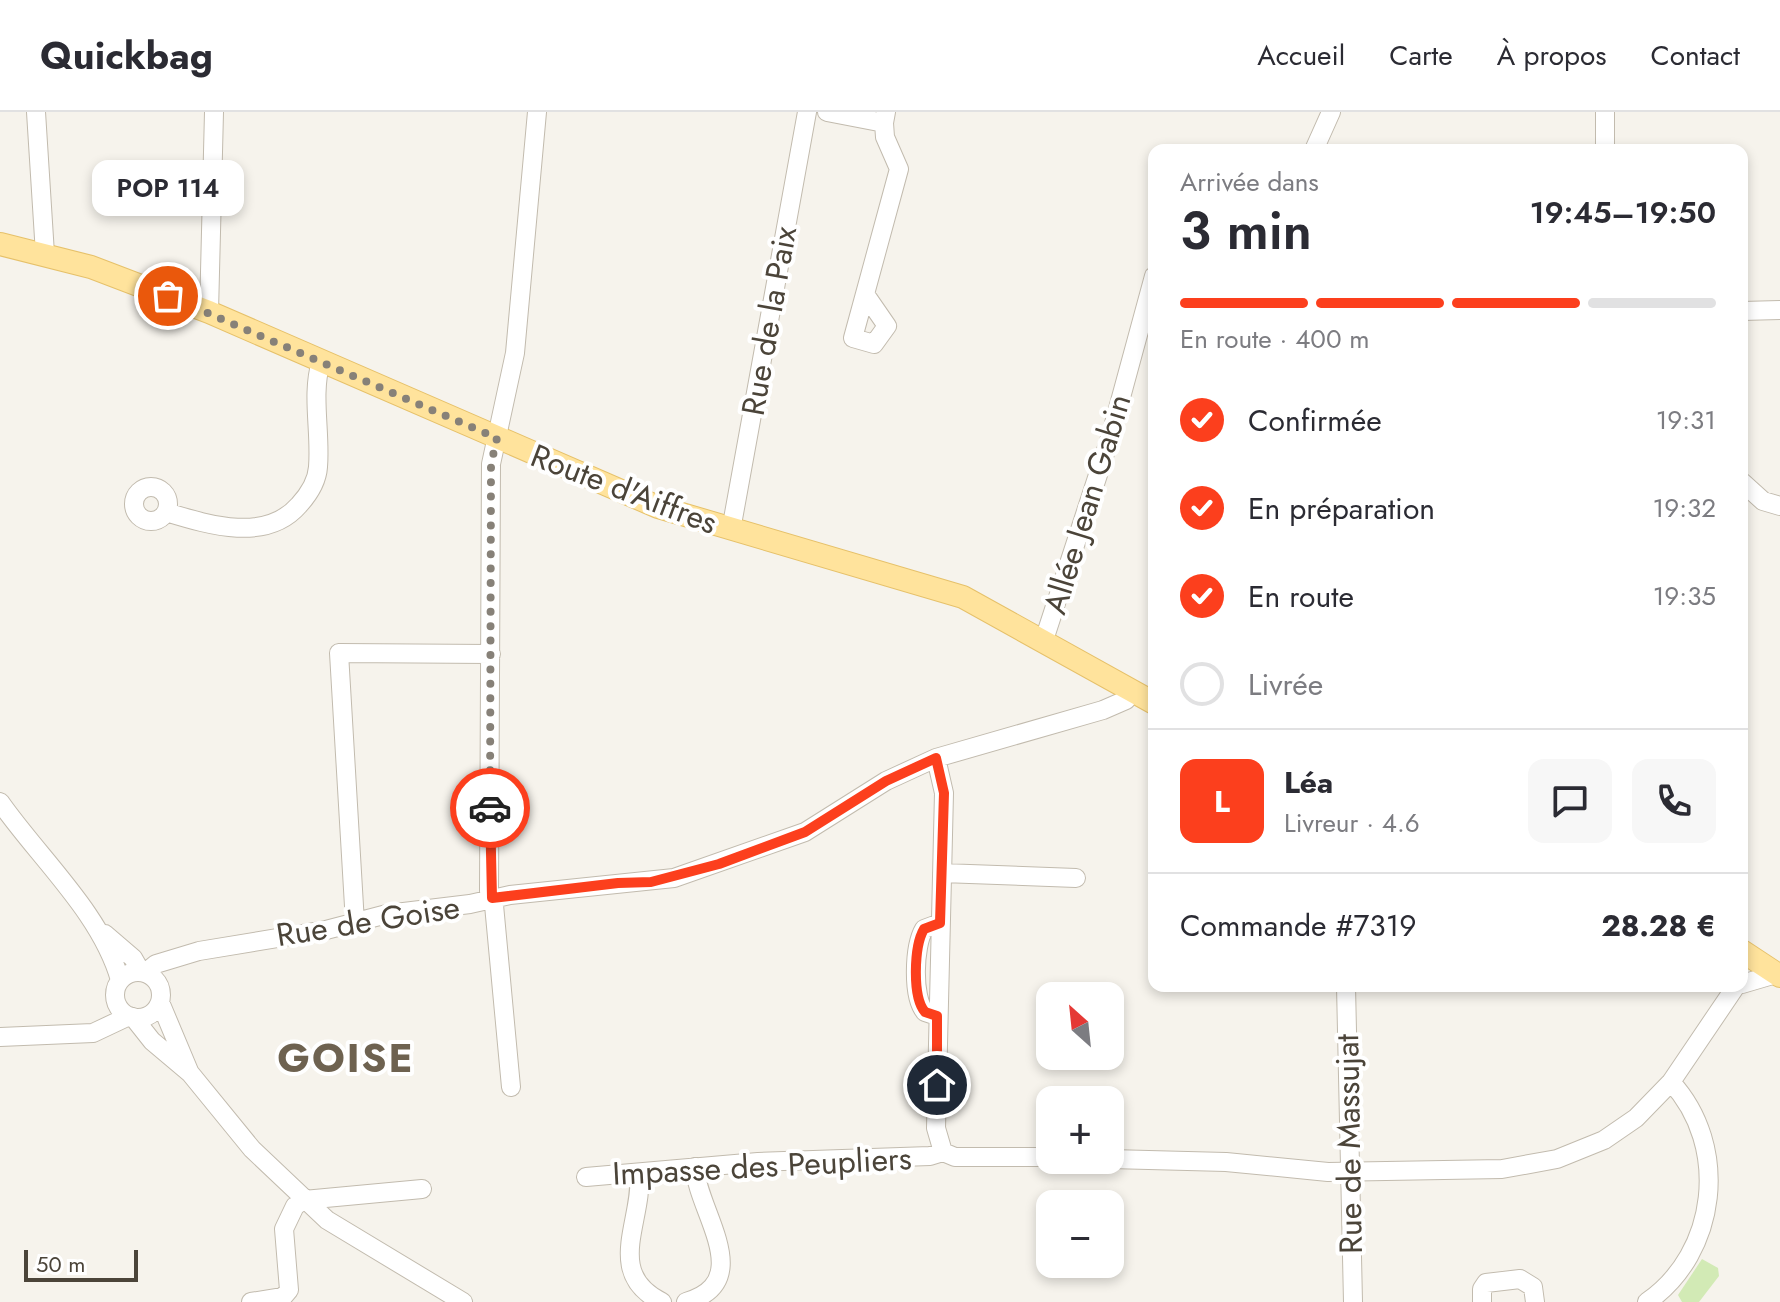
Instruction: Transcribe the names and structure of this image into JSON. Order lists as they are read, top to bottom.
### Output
{
  "streets": {
    "main road": ["Route d'Aiffres"],
    "street": [
      "Rue de la Paix",
      "Allée Jean Gabin",
      "Rue de Goise",
      "Rue de Massujat",
      "Impasse des Peupliers"
    ]
  },
  "crossings": [
    ["Rue de la Paix", "Route d'Aiffres"],
    ["Route d'Aiffres", "Allée Jean Gabin"],
    ["Route d'Aiffres", "Rue de Goise"],
    ["Rue de Goise", "Impasse des Peupliers"]
  ],
  "districts": ["GOISE"],
  "places": ["POP 114"],
  "scale_bar": "50 m",
  "north": "top left",
  "page": {
    "header": "Quickbag",
    "nav": [
      "Accueil",
      "Carte",
      "À propos",
      "Contact"
    ],
    "heading": ["3 min", "Arrivée dans", "19:45–19:50"],
    "panel": [
      "Léa",
      "Livreur · 4.6",
      "Commande #7319",
      "28.28 €"
    ],
    "bubble": "POP 114",
    "bar": "En route · 400 m",
    "list": [
      ["Confirmée", "19:31"],
      ["En préparation", "19:32"],
      ["En route", "19:35"],
      "Livrée"
    ],
    "round": "L",
    "map_buttons": ["+", "−"],
    "scale": "50 m"
  }
}
